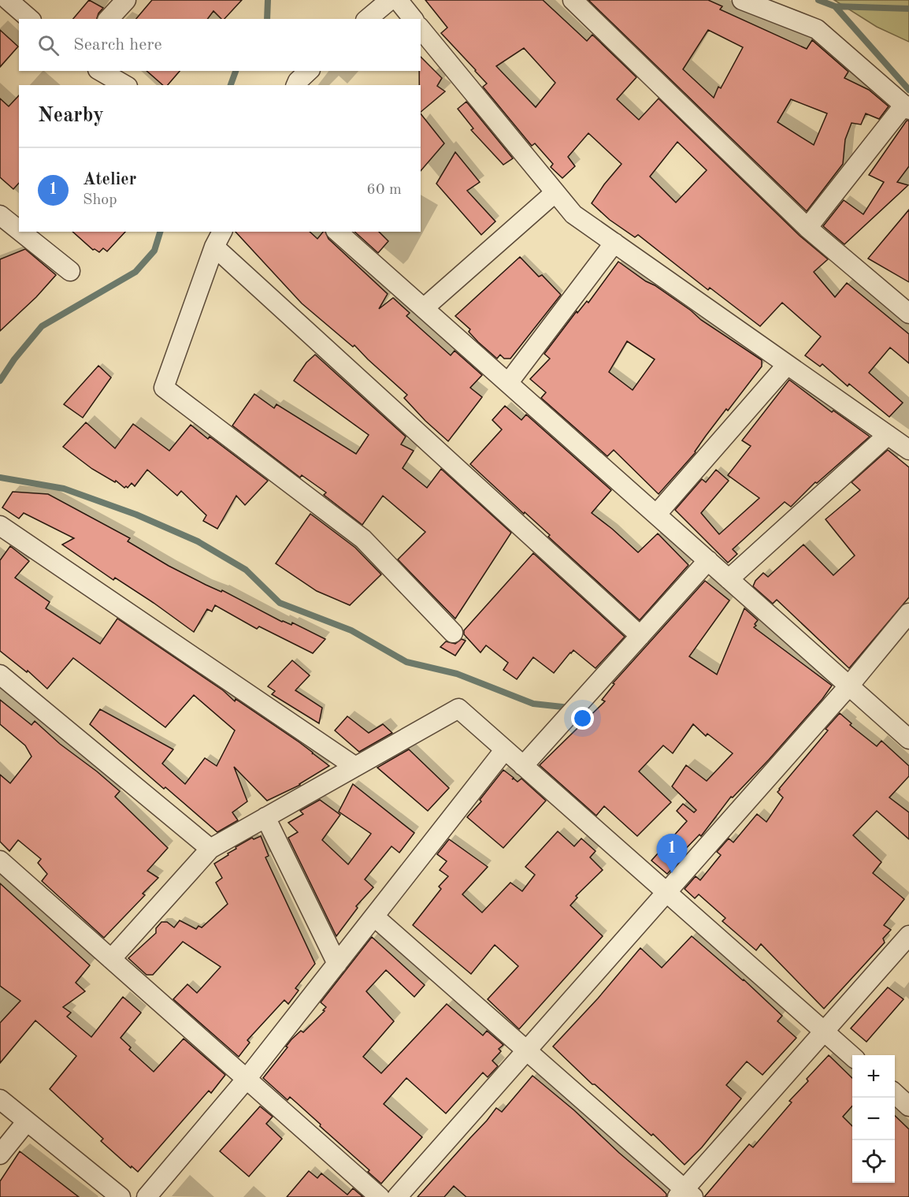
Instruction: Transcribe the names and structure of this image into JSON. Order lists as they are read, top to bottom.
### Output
{
  "page": {
    "search": "Search here",
    "heading": "Nearby",
    "list": [
      {
        "mark": "1",
        "name": "Atelier",
        "note": "Shop",
        "value": "60 m"
      }
    ],
    "pins": "1",
    "map_buttons": ["+", "−"]
  }
}
